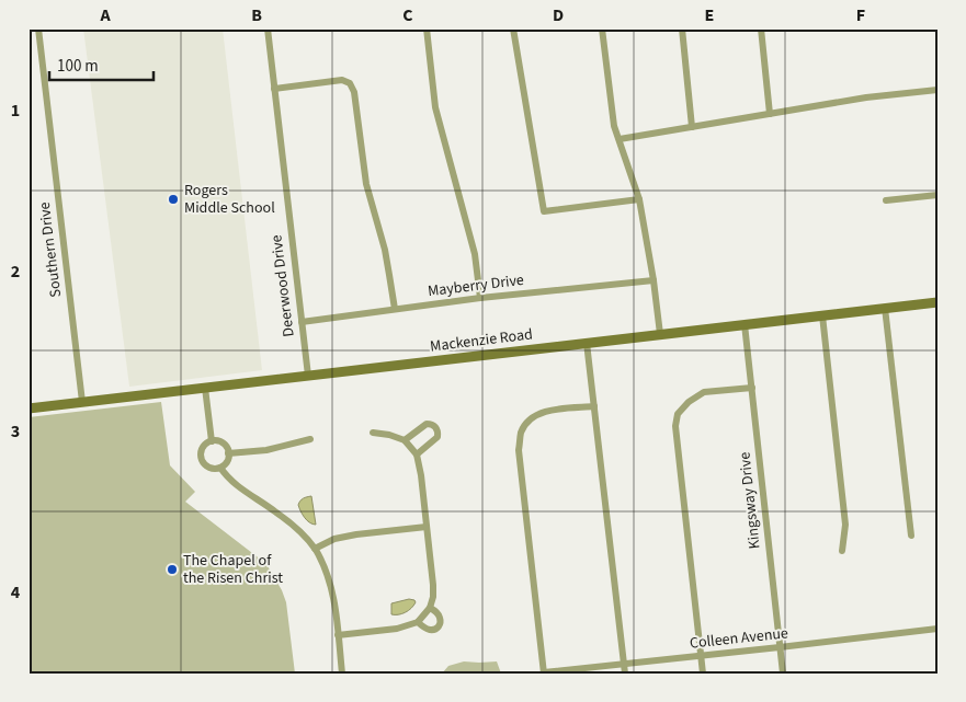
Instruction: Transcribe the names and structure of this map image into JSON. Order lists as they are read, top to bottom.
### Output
{
  "streets": {
    "main road": ["Mackenzie Road"],
    "street": [
      "Southern Drive",
      "Deerwood Drive",
      "Mayberry Drive",
      "Kingsway Drive",
      "Colleen Avenue"
    ]
  },
  "crossings": [
    ["Southern Drive", "Mackenzie Road"],
    ["Deerwood Drive", "Mayberry Drive"],
    ["Deerwood Drive", "Mackenzie Road"],
    ["Mackenzie Road", "Kingsway Drive"],
    ["Kingsway Drive", "Colleen Avenue"]
  ],
  "places": ["Rogers Middle School", "The Chapel of the Risen Christ"],
  "scale_bar": "100 m",
  "grid": {
    "columns": [
      "A",
      "B",
      "C",
      "D",
      "E",
      "F"
    ],
    "rows": [
      "1",
      "2",
      "3",
      "4"
    ]
  }
}
